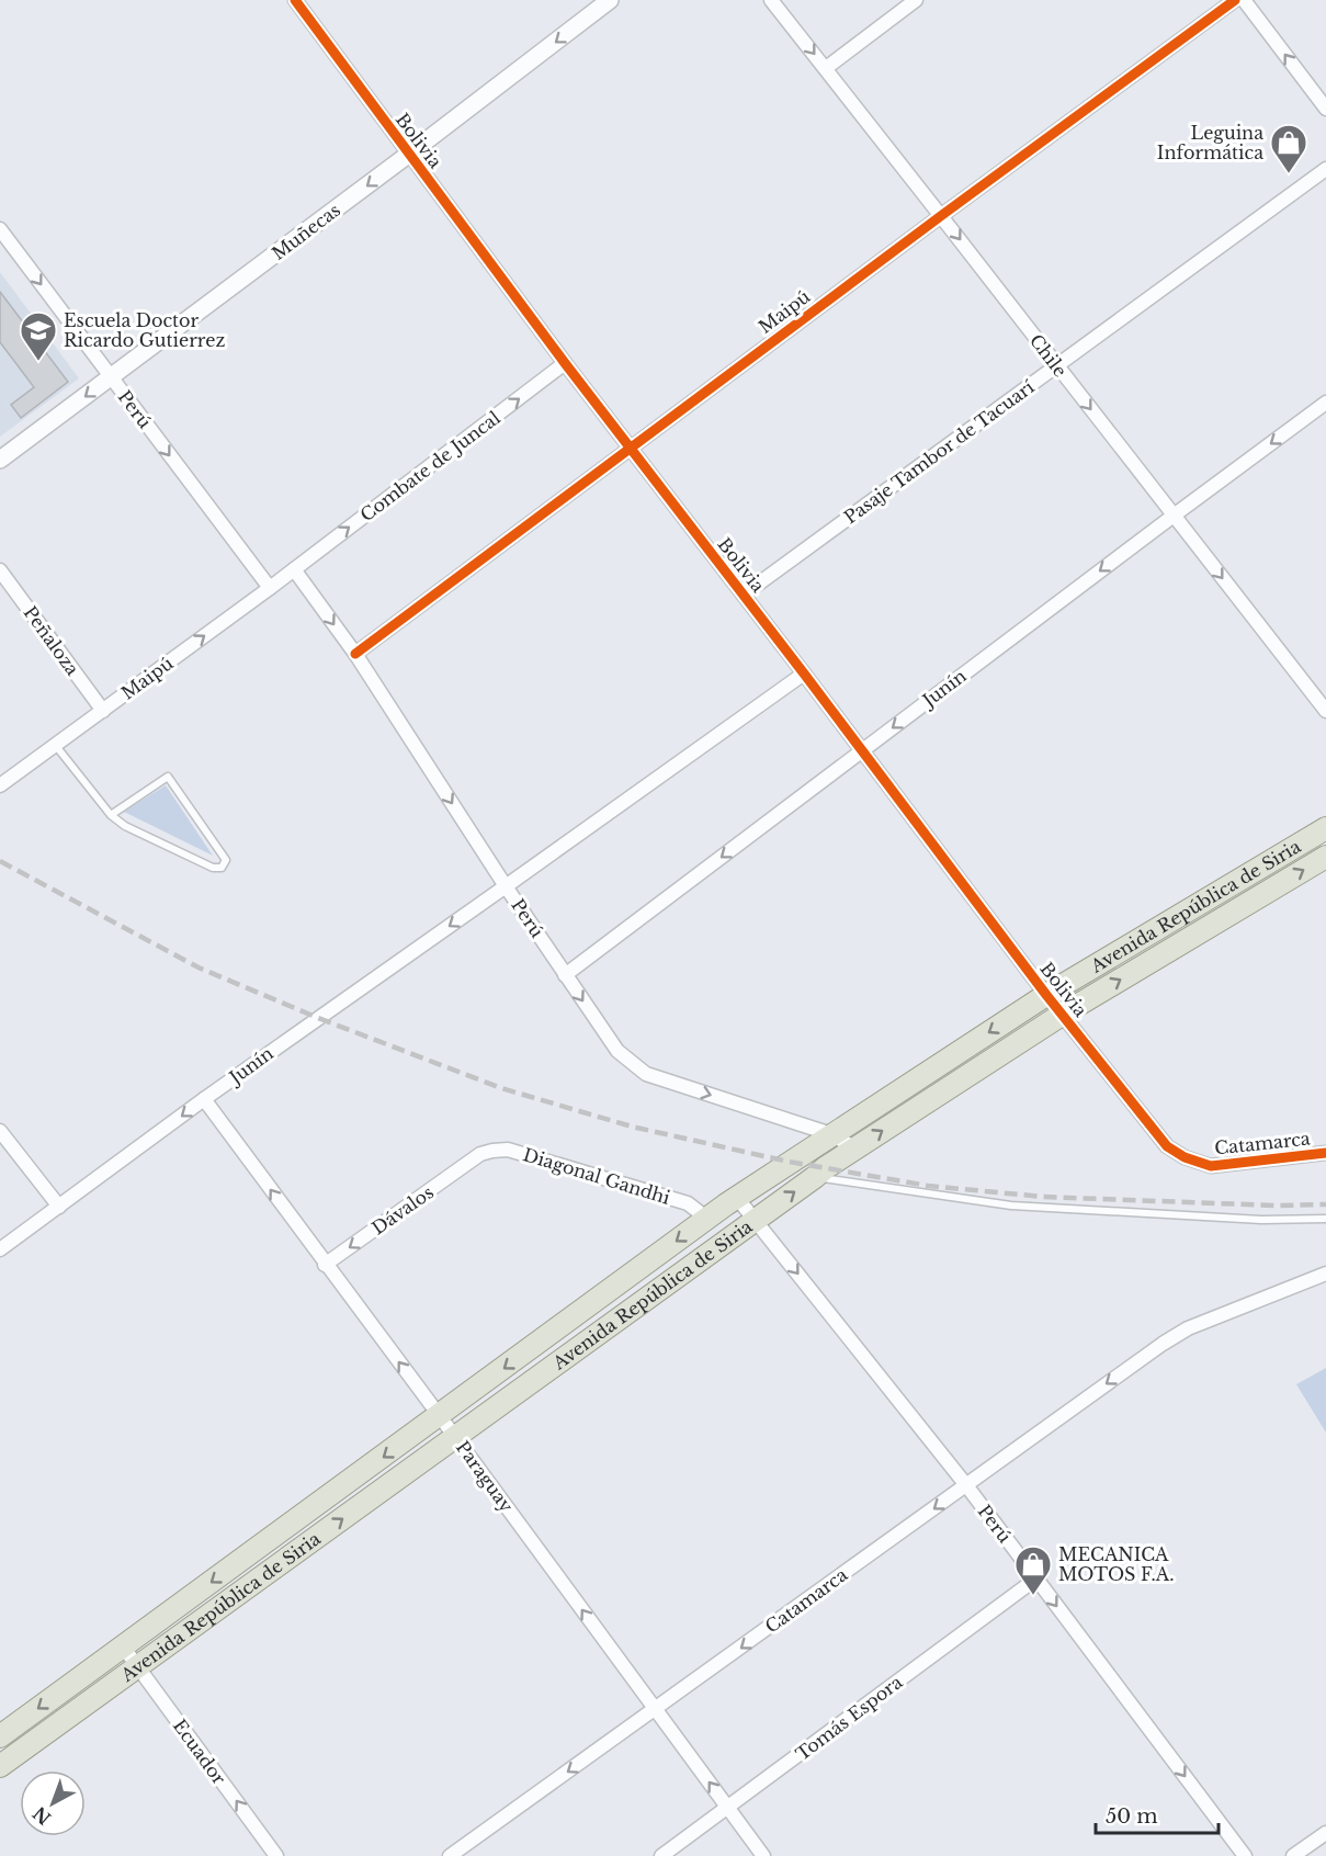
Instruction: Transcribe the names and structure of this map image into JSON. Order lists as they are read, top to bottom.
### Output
{
  "streets": {
    "main road": ["Avenida República de Siria"],
    "street": [
      "Bolivia",
      "Muñecas",
      "Maipú",
      "Chile",
      "Perú",
      "Pasaje Tambor de Tacuarí",
      "Combate de Juncal",
      "Peñaloza",
      "Junín",
      "Catamarca",
      "Diagonal Gandhi",
      "Dávalos",
      "Paraguay",
      "Tomás Espora",
      "Ecuador"
    ]
  },
  "crossings": [
    ["Bolivia", "Muñecas"],
    ["Bolivia", "Maipú"],
    ["Bolivia", "Pasaje Tambor de Tacuarí"],
    ["Bolivia", "Combate de Juncal"],
    ["Bolivia", "Junín"],
    ["Bolivia", "Avenida República de Siria"],
    ["Bolivia", "Catamarca"],
    ["Muñecas", "Perú"],
    ["Maipú", "Chile"],
    ["Maipú", "Perú"],
    ["Maipú", "Combate de Juncal"],
    ["Maipú", "Peñaloza"],
    ["Chile", "Pasaje Tambor de Tacuarí"],
    ["Chile", "Junín"],
    ["Perú", "Combate de Juncal"],
    ["Perú", "Junín"],
    ["Perú", "Avenida República de Siria"],
    ["Perú", "Catamarca"],
    ["Perú", "Tomás Espora"],
    ["Junín", "Paraguay"],
    ["Avenida República de Siria", "Diagonal Gandhi"],
    ["Avenida República de Siria", "Paraguay"],
    ["Avenida República de Siria", "Ecuador"],
    ["Catamarca", "Paraguay"],
    ["Diagonal Gandhi", "Dávalos"],
    ["Dávalos", "Paraguay"],
    ["Paraguay", "Tomás Espora"]
  ],
  "one_way": [
    "Muñecas",
    "Chile",
    "Perú",
    "Combate de Juncal",
    "Junín",
    "Catamarca",
    "Dávalos",
    "Paraguay",
    "Ecuador"
  ],
  "places": {
    "shop": ["Leguina Informática", "MECANICA MOTOS F.A."],
    "school or university": ["Escuela Doctor Ricardo Gutierrez"]
  },
  "scale_bar": "50 m",
  "north": "bottom left"
}
